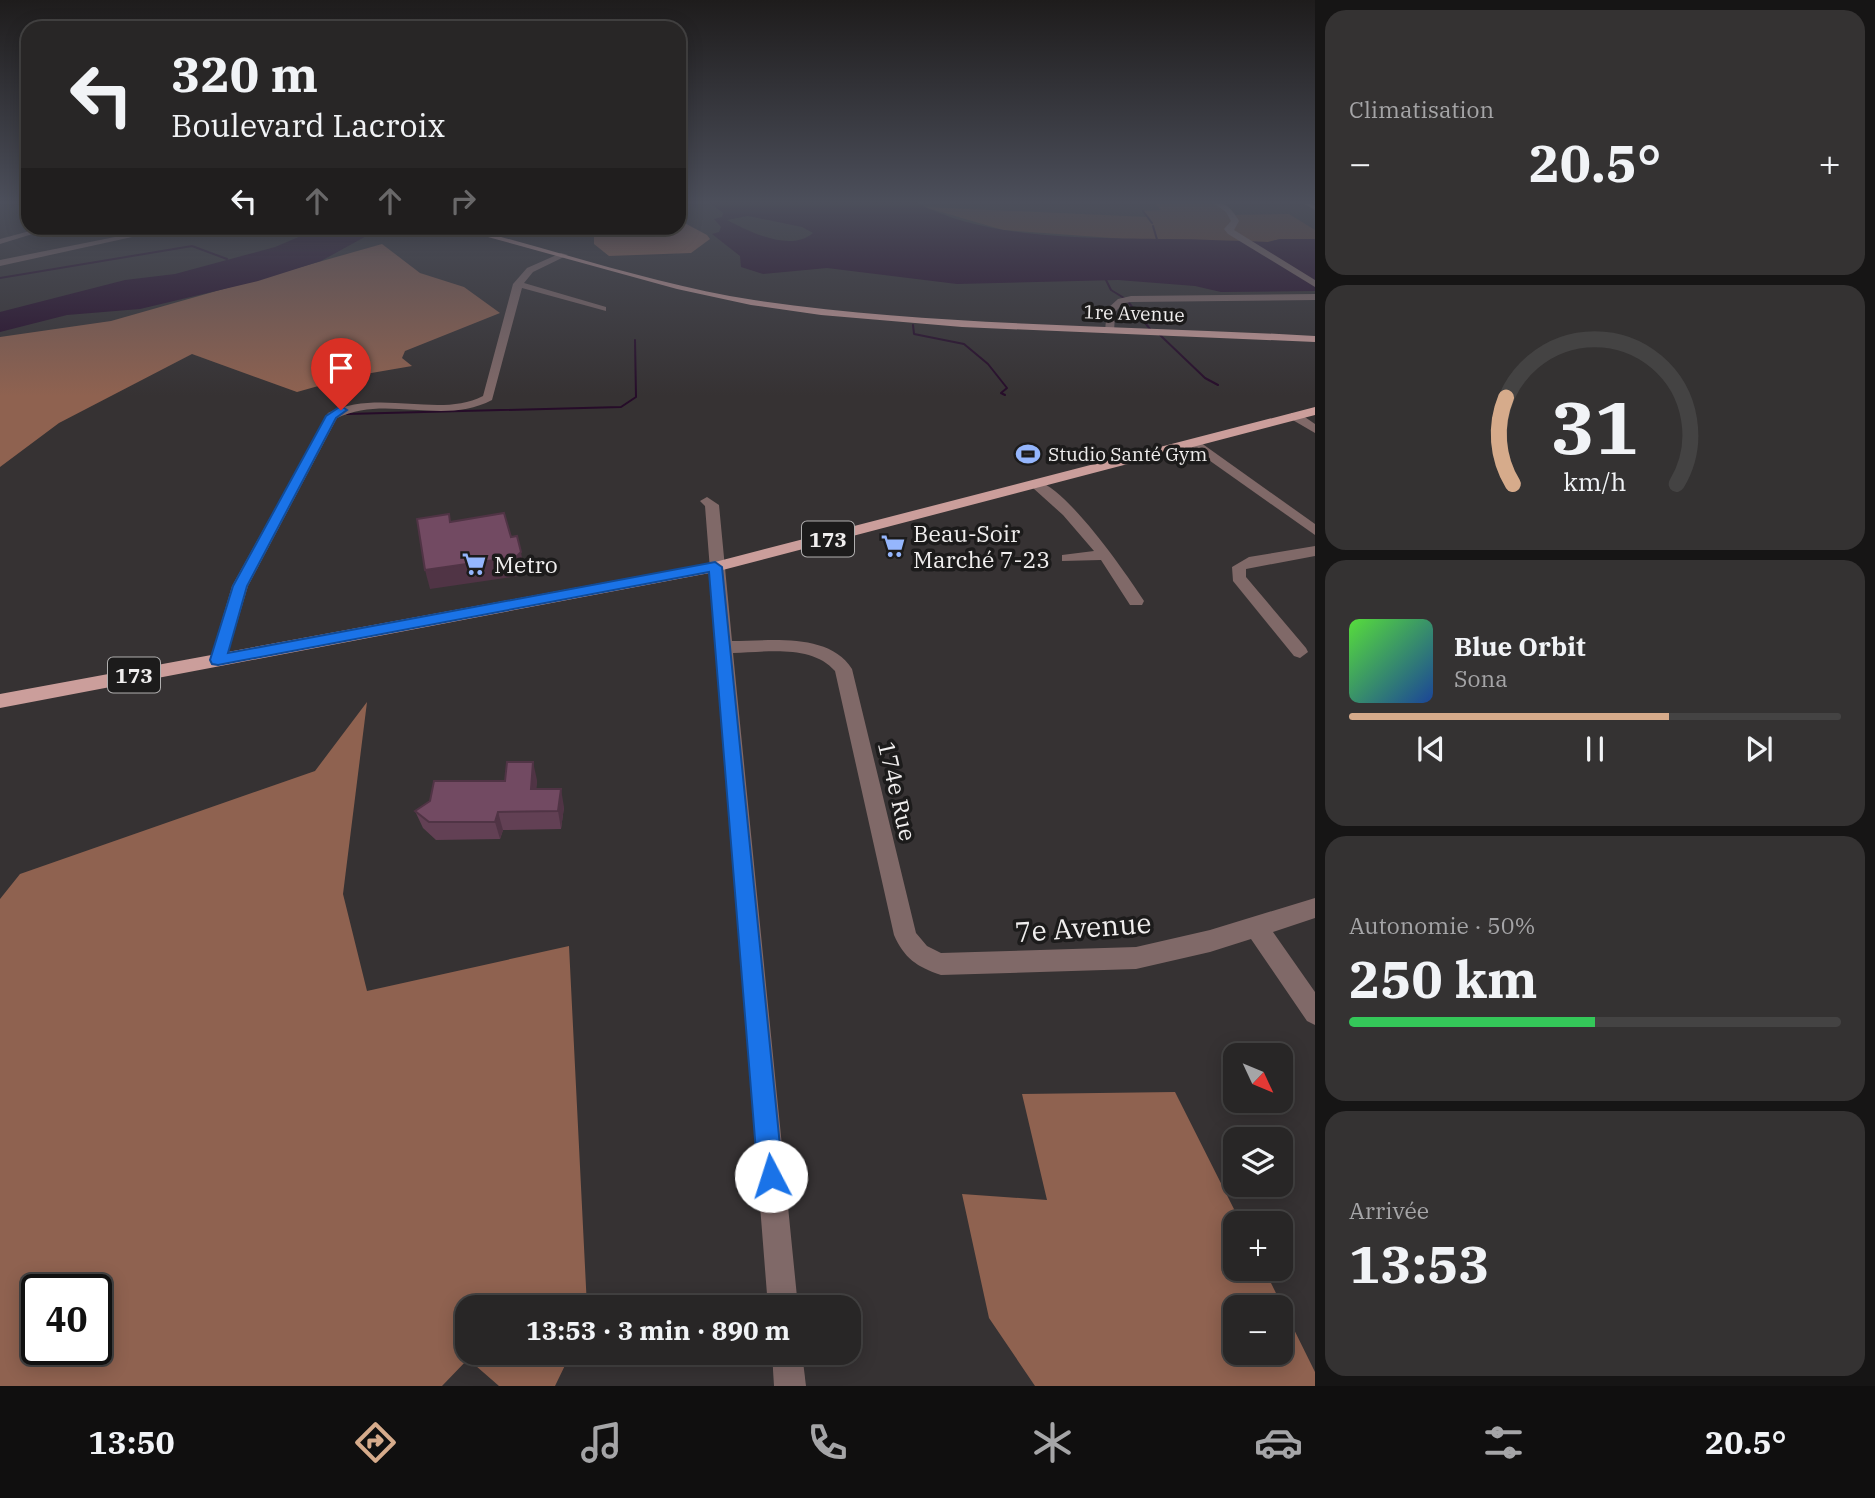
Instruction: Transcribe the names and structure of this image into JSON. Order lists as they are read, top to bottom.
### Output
{
  "streets": {
    "main road": ["1re Avenue", "173"],
    "street": ["174e Rue", "7e Avenue"]
  },
  "crossings": [
    ["174e Rue", "7e Avenue"]
  ],
  "places": {
    "sports": ["Studio Santé Gym"],
    "supermarket": ["Beau-Soir Marché 7-23", "Metro"]
  },
  "north": "bottom right",
  "page": {
    "tile": [
      "Climatisation",
      ["Autonomie · 50%", "250 km"],
      ["Arrivée", "13:53"]
    ],
    "turn": ["320 m", "Boulevard Lacroix"],
    "heat": ["−", "20.5°", "+"],
    "song": ["Blue Orbit", "Sona"],
    "map_buttons": ["+", "−"],
    "limit": "40",
    "trip": "13:53 · 3 min · 890 m",
    "tabs": ["13:50", "20.5°"],
    "gauge": ["31", "km/h"]
  }
}
